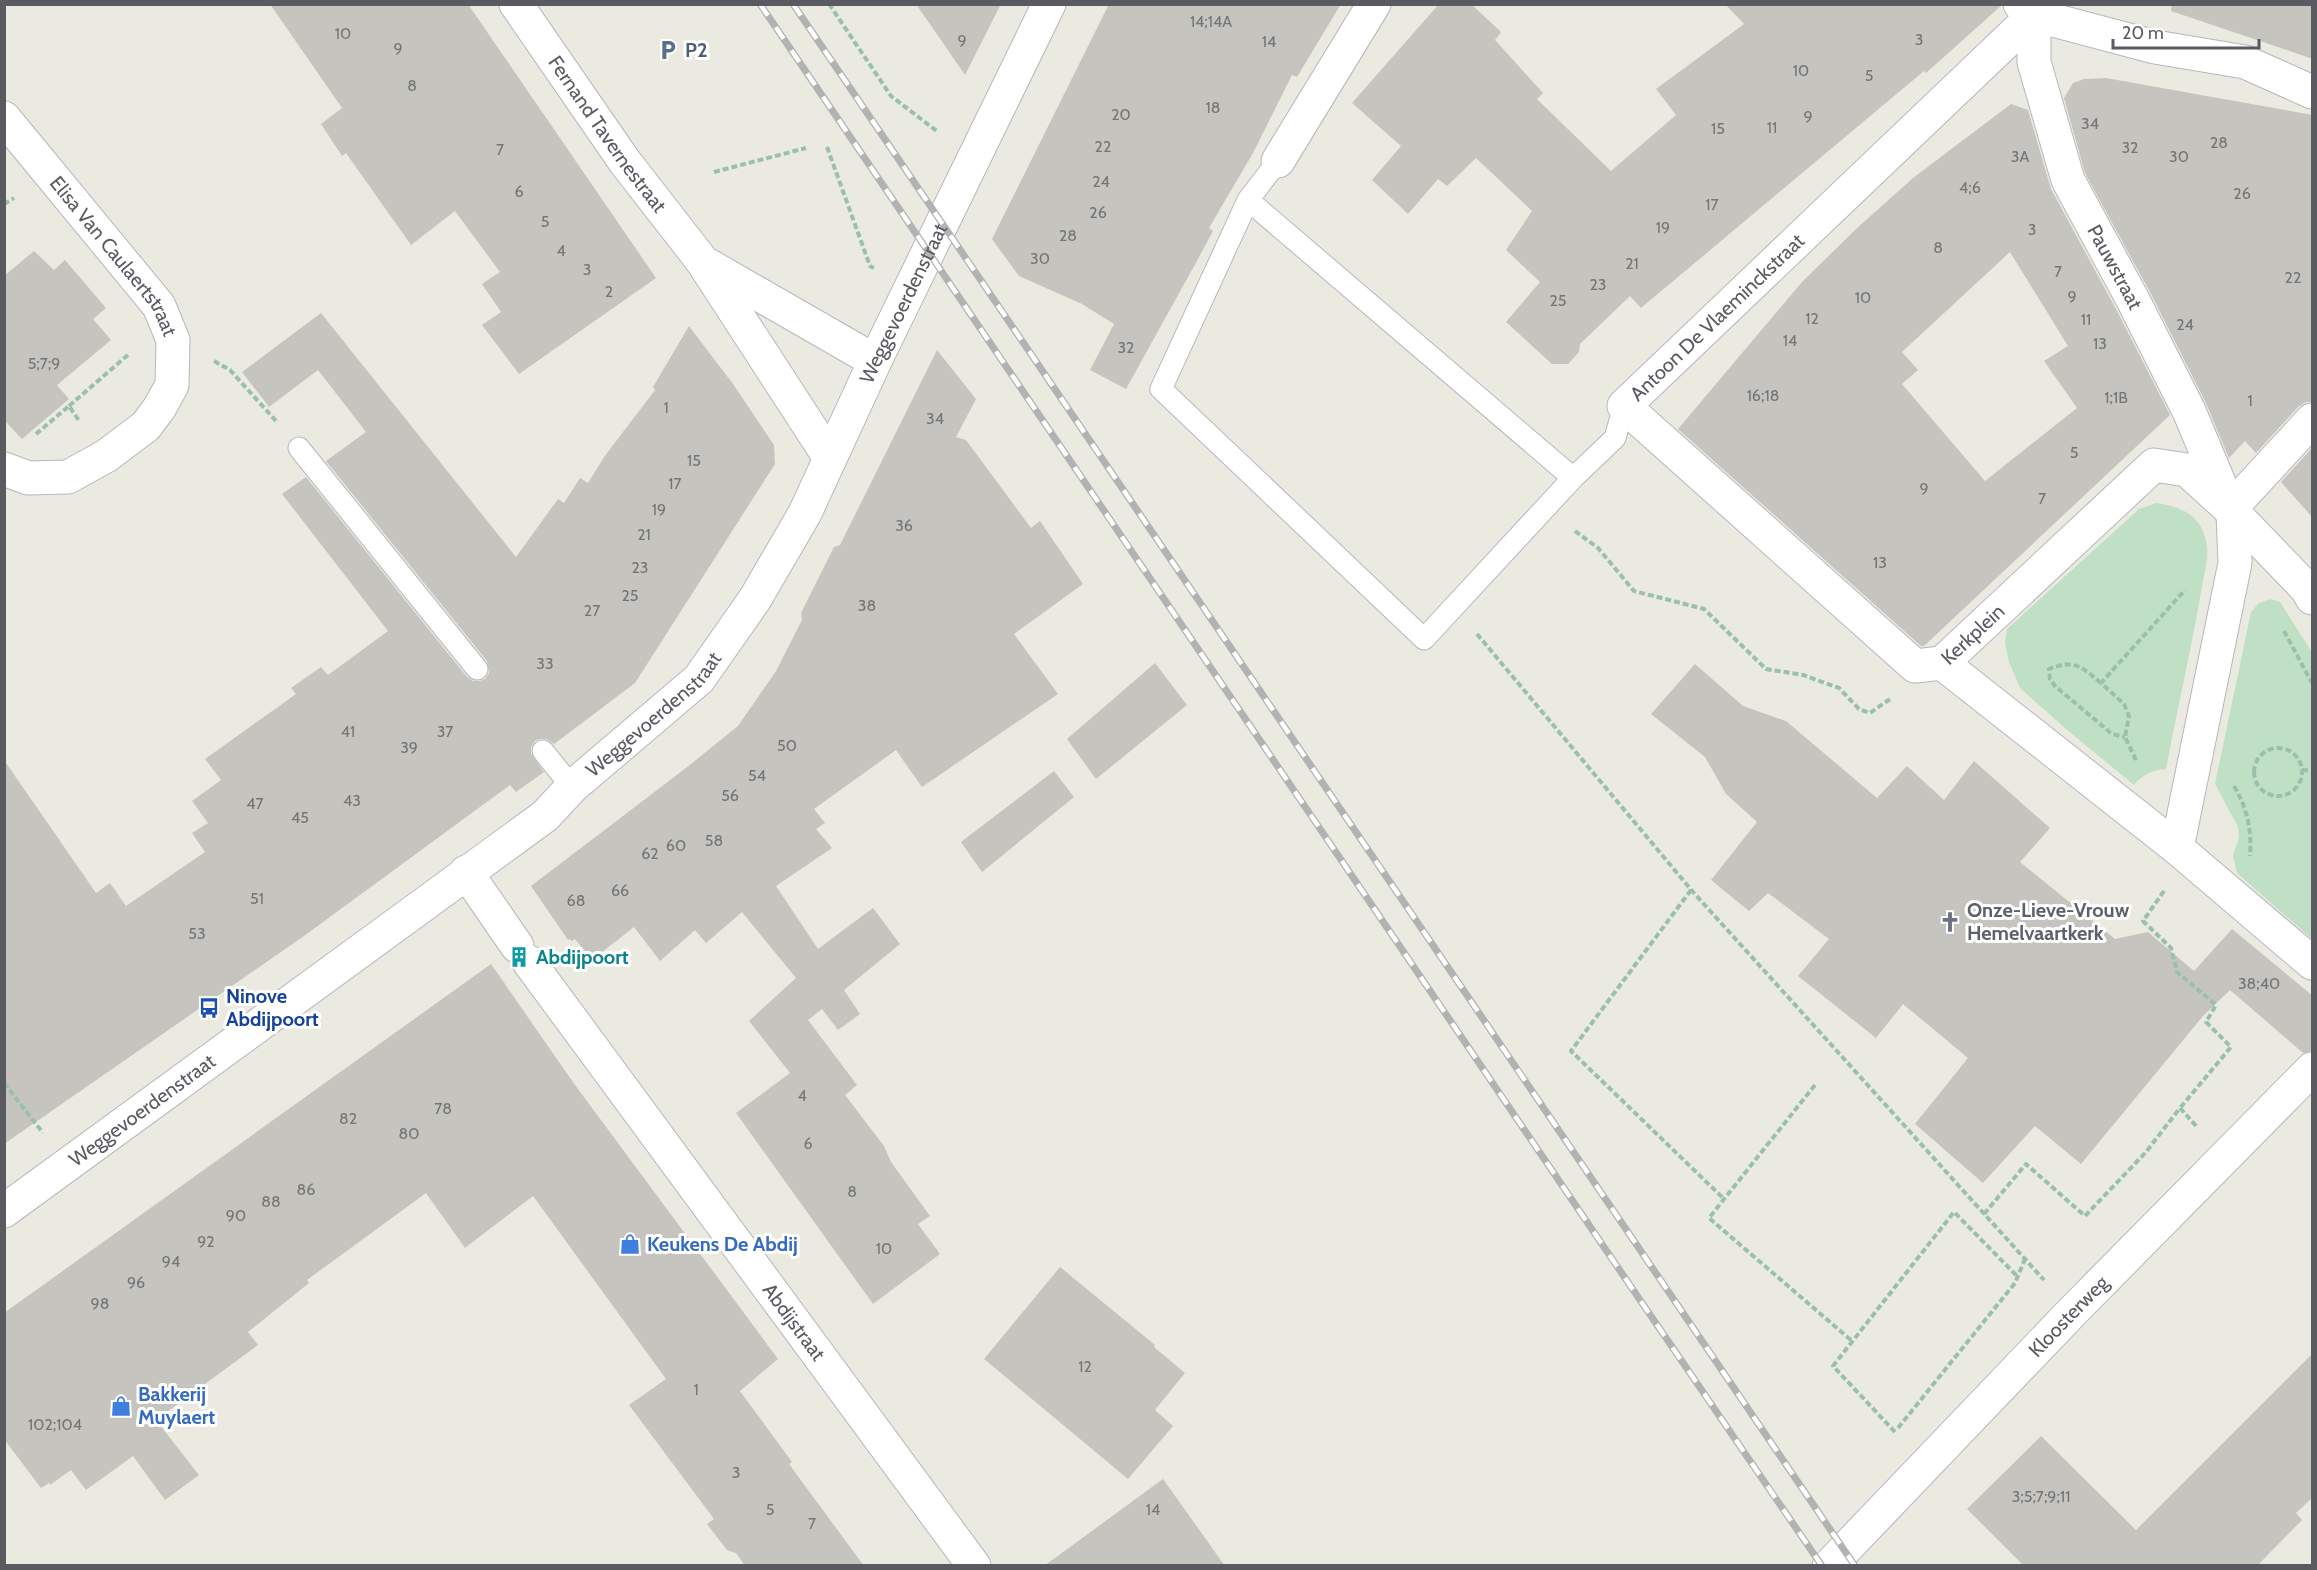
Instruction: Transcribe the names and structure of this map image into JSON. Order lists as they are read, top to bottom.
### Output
{
  "streets": {
    "street": [
      "Fernand Tavernestraat",
      "Elisa Van Caulaertstraat",
      "Pauwstraat",
      "Weggevoerdenstraat",
      "Antoon De Vlaeminckstraat",
      "Kerkplein",
      "Kloosterweg",
      "Abdijstraat"
    ]
  },
  "crossings": [
    ["Fernand Tavernestraat", "Weggevoerdenstraat"],
    ["Pauwstraat", "Antoon De Vlaeminckstraat"],
    ["Pauwstraat", "Kerkplein"],
    ["Weggevoerdenstraat", "Abdijstraat"],
    ["Antoon De Vlaeminckstraat", "Kerkplein"]
  ],
  "places": {
    "parking": ["P2"],
    "church": ["Onze-Lieve-Vrouw Hemelvaartkerk"],
    "building": ["Abdijpoort"],
    "bus stop": ["Ninove Abdijpoort"],
    "shop": ["Keukens De Abdij", "Bakkerij Muylaert"]
  },
  "house_numbers": [
    "14;14A",
    "10",
    "3",
    "9",
    "14",
    "9",
    "10",
    "5",
    "8",
    "18",
    "20",
    "9",
    "34",
    "11",
    "15",
    "28",
    "22",
    "32",
    "7",
    "3A",
    "30",
    "24",
    "4;6",
    "6",
    "26",
    "17",
    "26",
    "5",
    "19",
    "3",
    "28",
    "8",
    "4",
    "30",
    "21",
    "3",
    "7",
    "22",
    "23",
    "2",
    "9",
    "10",
    "25",
    "12",
    "11",
    "24",
    "14",
    "13",
    "32",
    "5;7;9",
    "16;18",
    "1;1B",
    "1",
    "1",
    "34",
    "5",
    "15",
    "17",
    "9",
    "7",
    "19",
    "36",
    "21",
    "13",
    "23",
    "25",
    "38",
    "27",
    "33",
    "41",
    "37",
    "50",
    "39",
    "54",
    "56",
    "43",
    "47",
    "45",
    "58",
    "60",
    "62",
    "66",
    "51",
    "68",
    "53",
    "38;40",
    "4",
    "78",
    "82",
    "80",
    "6",
    "86",
    "8",
    "88",
    "90",
    "92",
    "10",
    "94",
    "96",
    "98",
    "12",
    "1",
    "102;104",
    "3",
    "3;5;7;9;11",
    "5",
    "14",
    "7"
  ],
  "scale_bar": "20 m"
}
